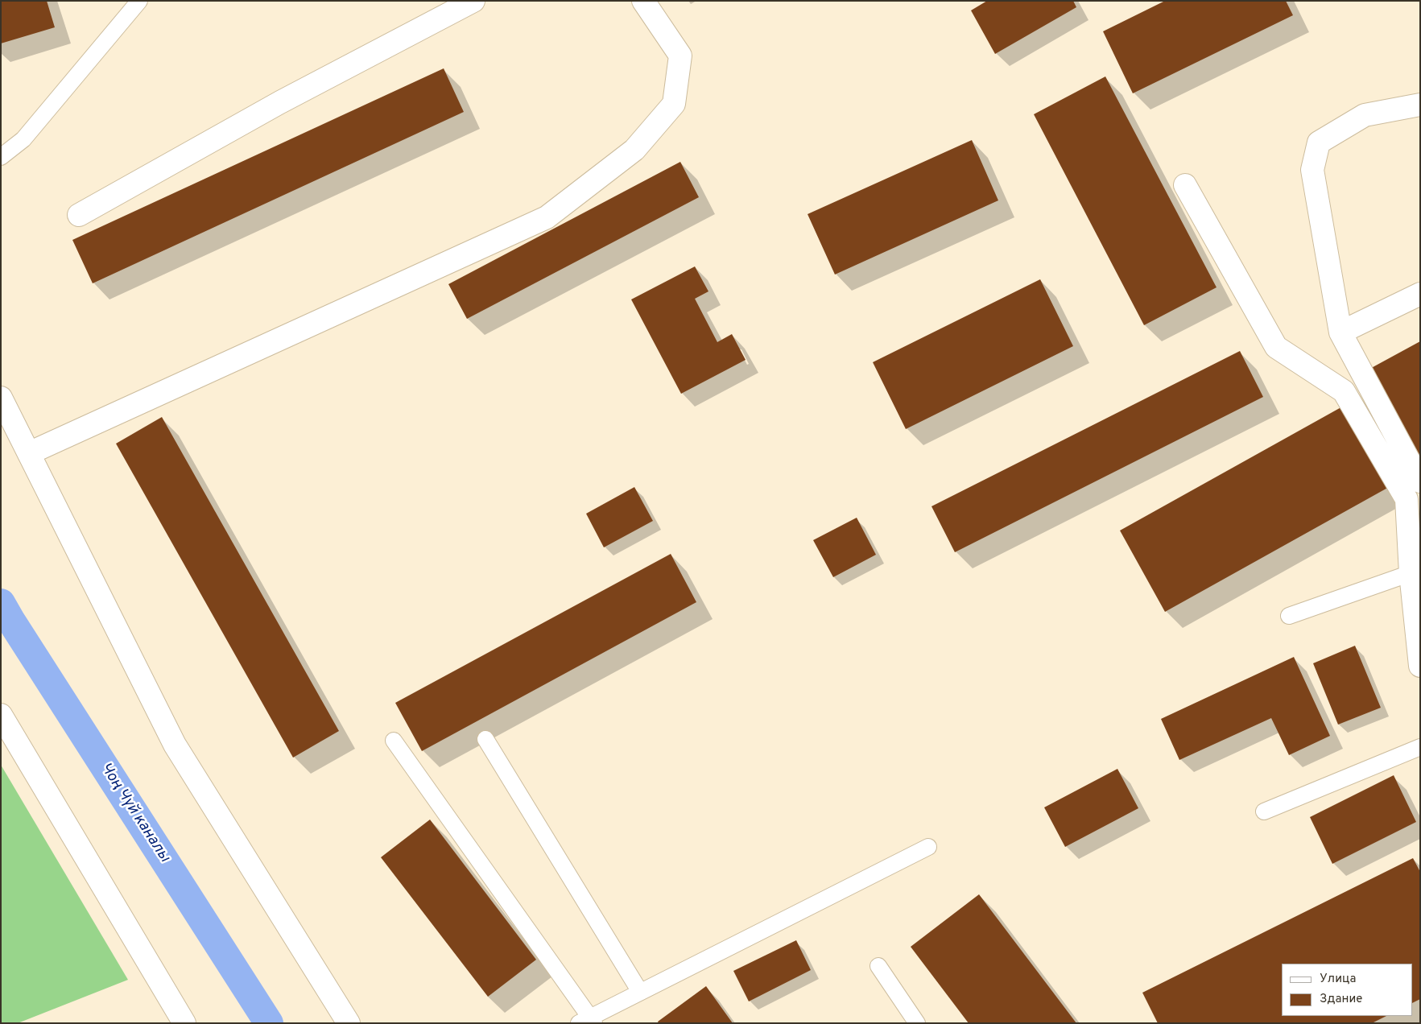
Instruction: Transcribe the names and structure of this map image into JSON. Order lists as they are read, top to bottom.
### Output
{
  "water": ["Чоң Чүй каналы"],
  "legend": ["Улица", "Здание"]
}
